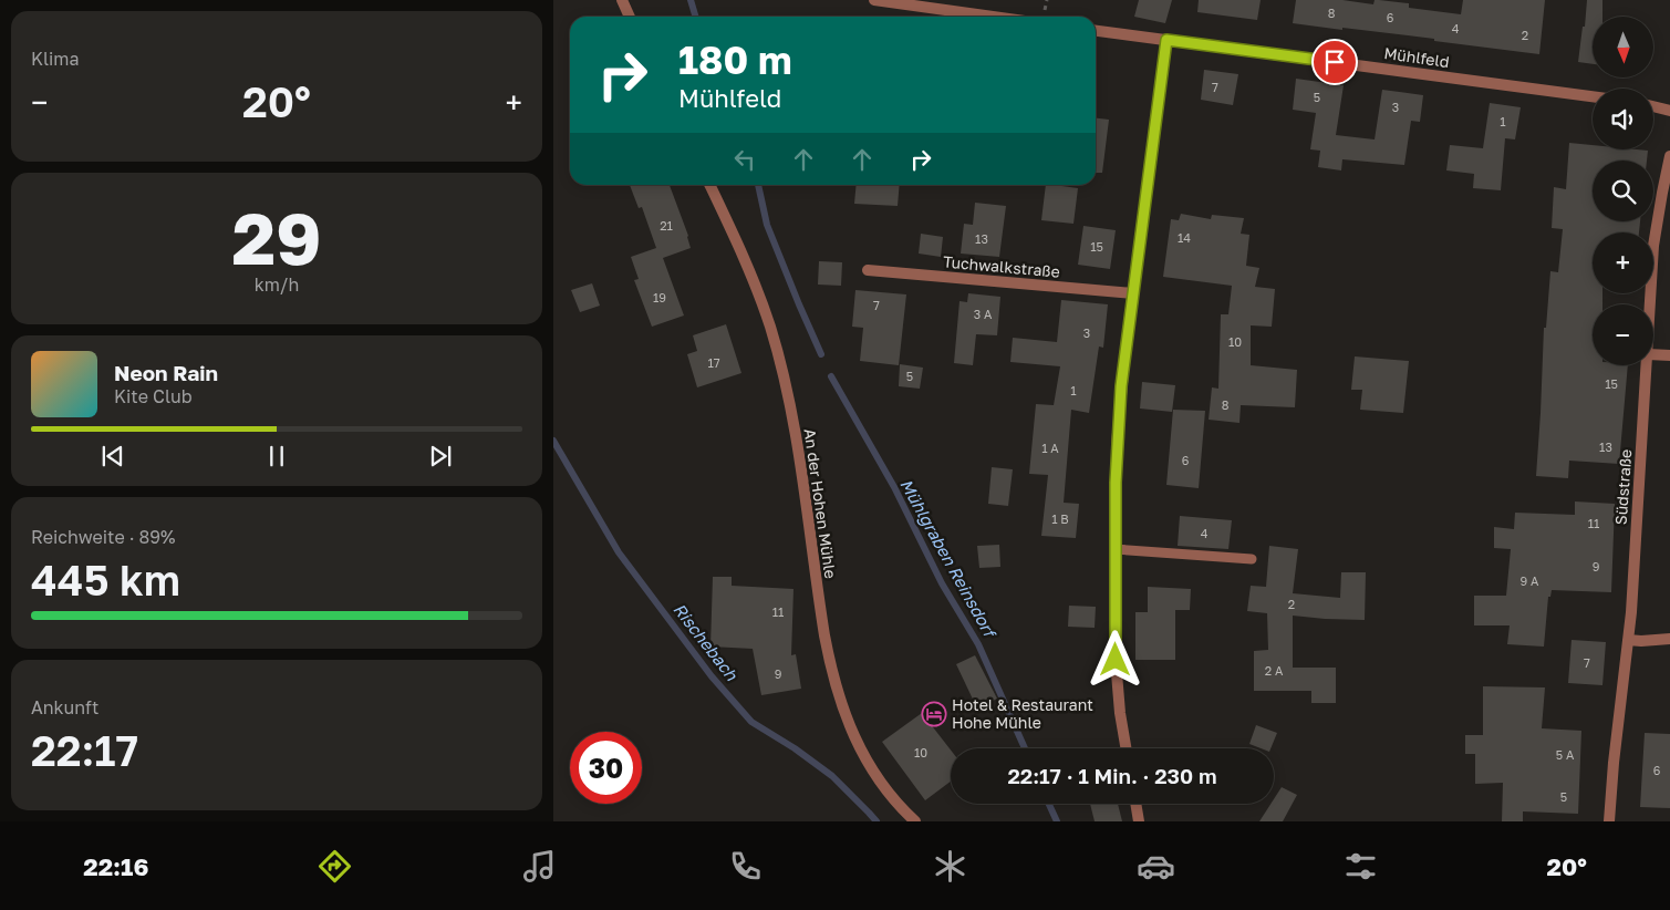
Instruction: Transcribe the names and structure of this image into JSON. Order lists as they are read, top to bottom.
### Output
{
  "streets": {
    "street": [
      "Mühlfeld",
      "Tuchwalkstraße",
      "Südstraße",
      "An der Hohen Mühle"
    ]
  },
  "water": ["Mühlgraben Reinsdorf", "Rischebach"],
  "places": {
    "hotel": ["Hotel & Restaurant Hohe Mühle"]
  },
  "house_numbers": [
    "8",
    "6",
    "4",
    "2",
    "7",
    "5",
    "3",
    "1",
    "21",
    "14",
    "13",
    "15",
    "19",
    "7",
    "3 A",
    "3",
    "10",
    "17",
    "5",
    "15",
    "1",
    "8",
    "13",
    "1 A",
    "6",
    "1 B",
    "11",
    "4",
    "9",
    "9 A",
    "2",
    "11",
    "7",
    "2 A",
    "9",
    "10",
    "5 A",
    "6",
    "5"
  ],
  "north": "bottom",
  "page": {
    "tile": [
      "Klima",
      ["29", "km/h"],
      ["Reichweite · 89%", "445 km"],
      ["Ankunft", "22:17"]
    ],
    "map_buttons": ["+", "−"],
    "turn": ["180 m", "Mühlfeld"],
    "heat": ["−", "20°", "+"],
    "song": ["Neon Rain", "Kite Club"],
    "limit": "30",
    "trip": "22:17 · 1 Min. · 230 m",
    "tabs": ["22:16", "20°"]
  }
}
